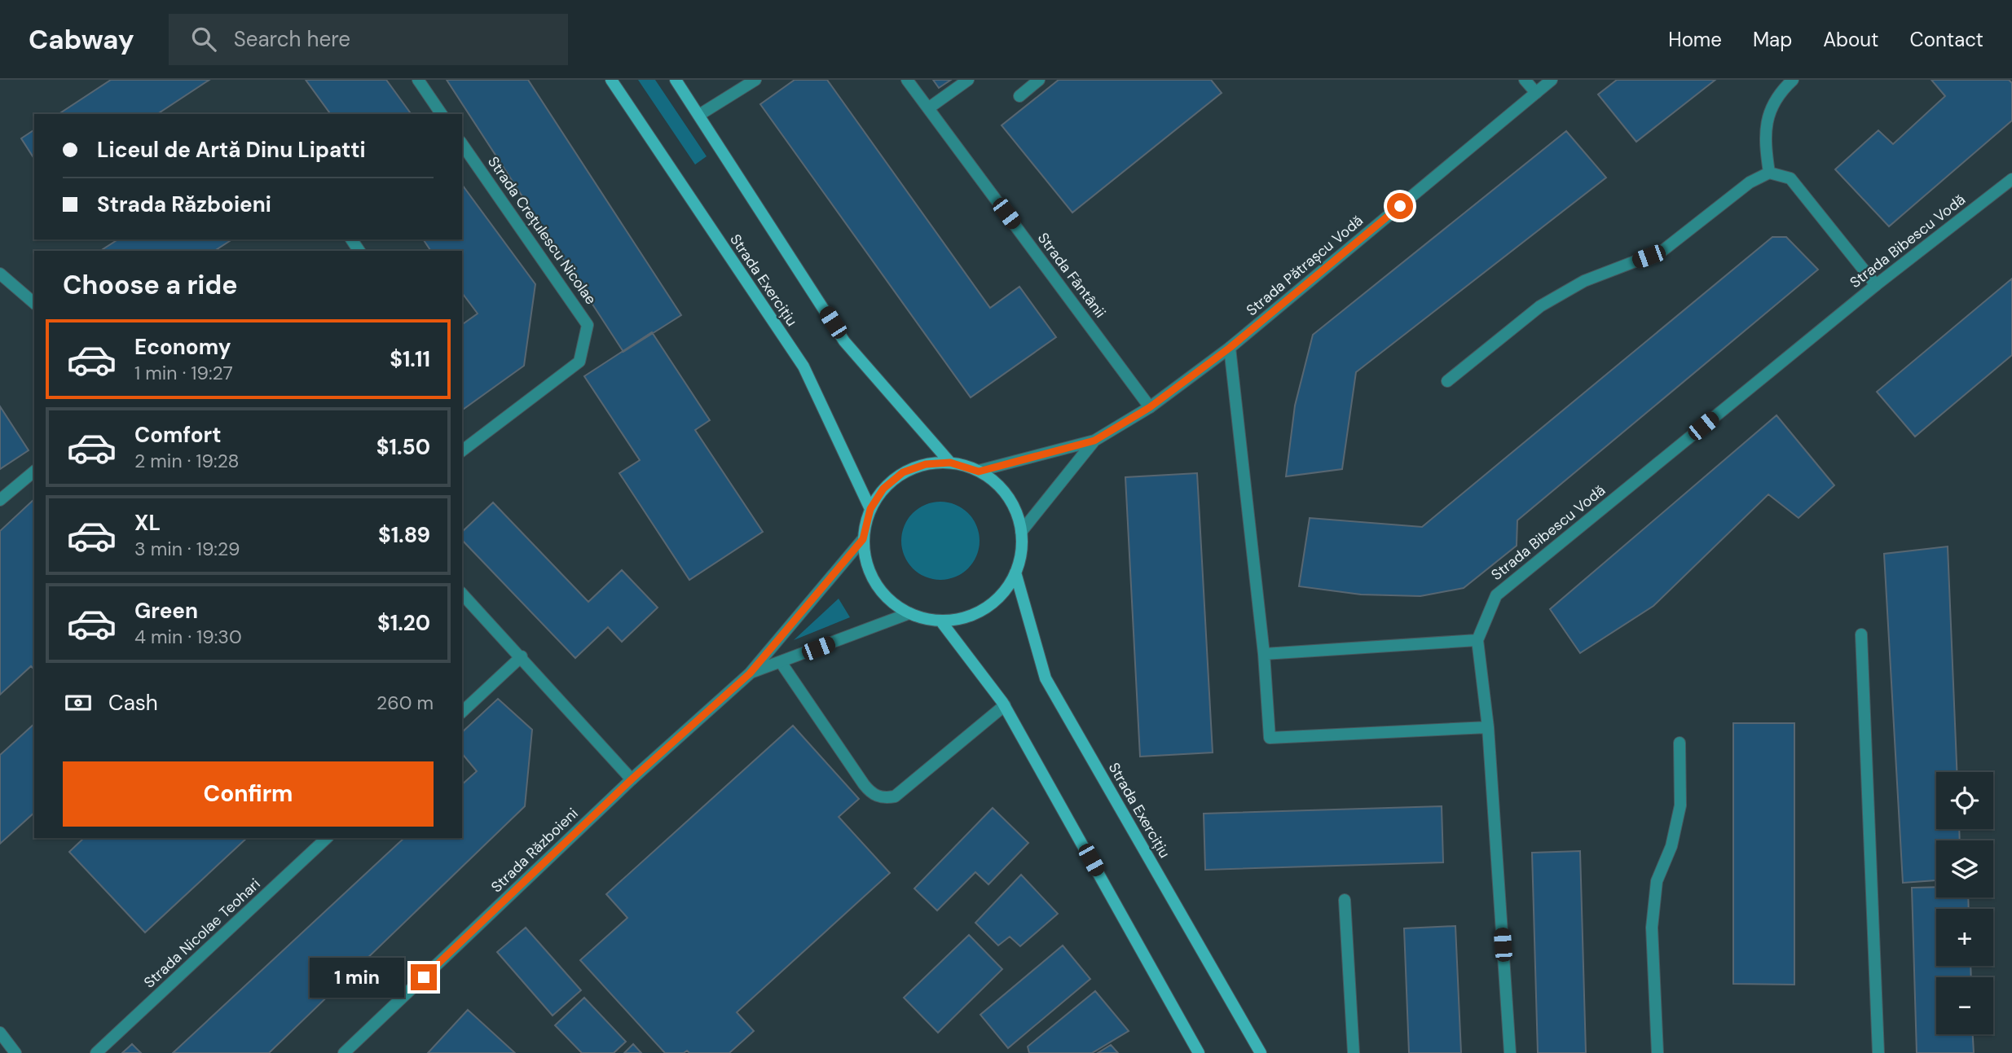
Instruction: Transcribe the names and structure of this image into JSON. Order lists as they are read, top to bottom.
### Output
{
  "streets": {
    "main road": ["Strada Exercițiu"],
    "street": [
      "Strada Crețulescu Nicolae",
      "Strada Bibescu Vodă",
      "Strada Pătrașcu Vodă",
      "Strada Fântânii",
      "Strada Războieni",
      "Strada Nicolae Teohari"
    ]
  },
  "crossings": [
    ["Strada Pătrașcu Vodă", "Strada Fântânii"]
  ],
  "page": {
    "header": "Cabway",
    "search": "Search here",
    "nav": [
      "Home",
      "Map",
      "About",
      "Contact"
    ],
    "banner": ["Liceul de Artă Dinu Lipatti", "Strada Războieni"],
    "heading": "Choose a ride",
    "list": [
      {
        "name": "Economy",
        "note": "1 min · 19:27",
        "value": "$1.11"
      },
      {
        "name": "Comfort",
        "note": "2 min · 19:28",
        "value": "$1.50"
      },
      {
        "name": "XL",
        "note": "3 min · 19:29",
        "value": "$1.89"
      },
      {
        "name": "Green",
        "note": "4 min · 19:30",
        "value": "$1.20"
      }
    ],
    "pay": ["Cash", "260 m"],
    "buttons": "Confirm",
    "map_buttons": ["+", "−"],
    "bubble": "1 min"
  }
}
